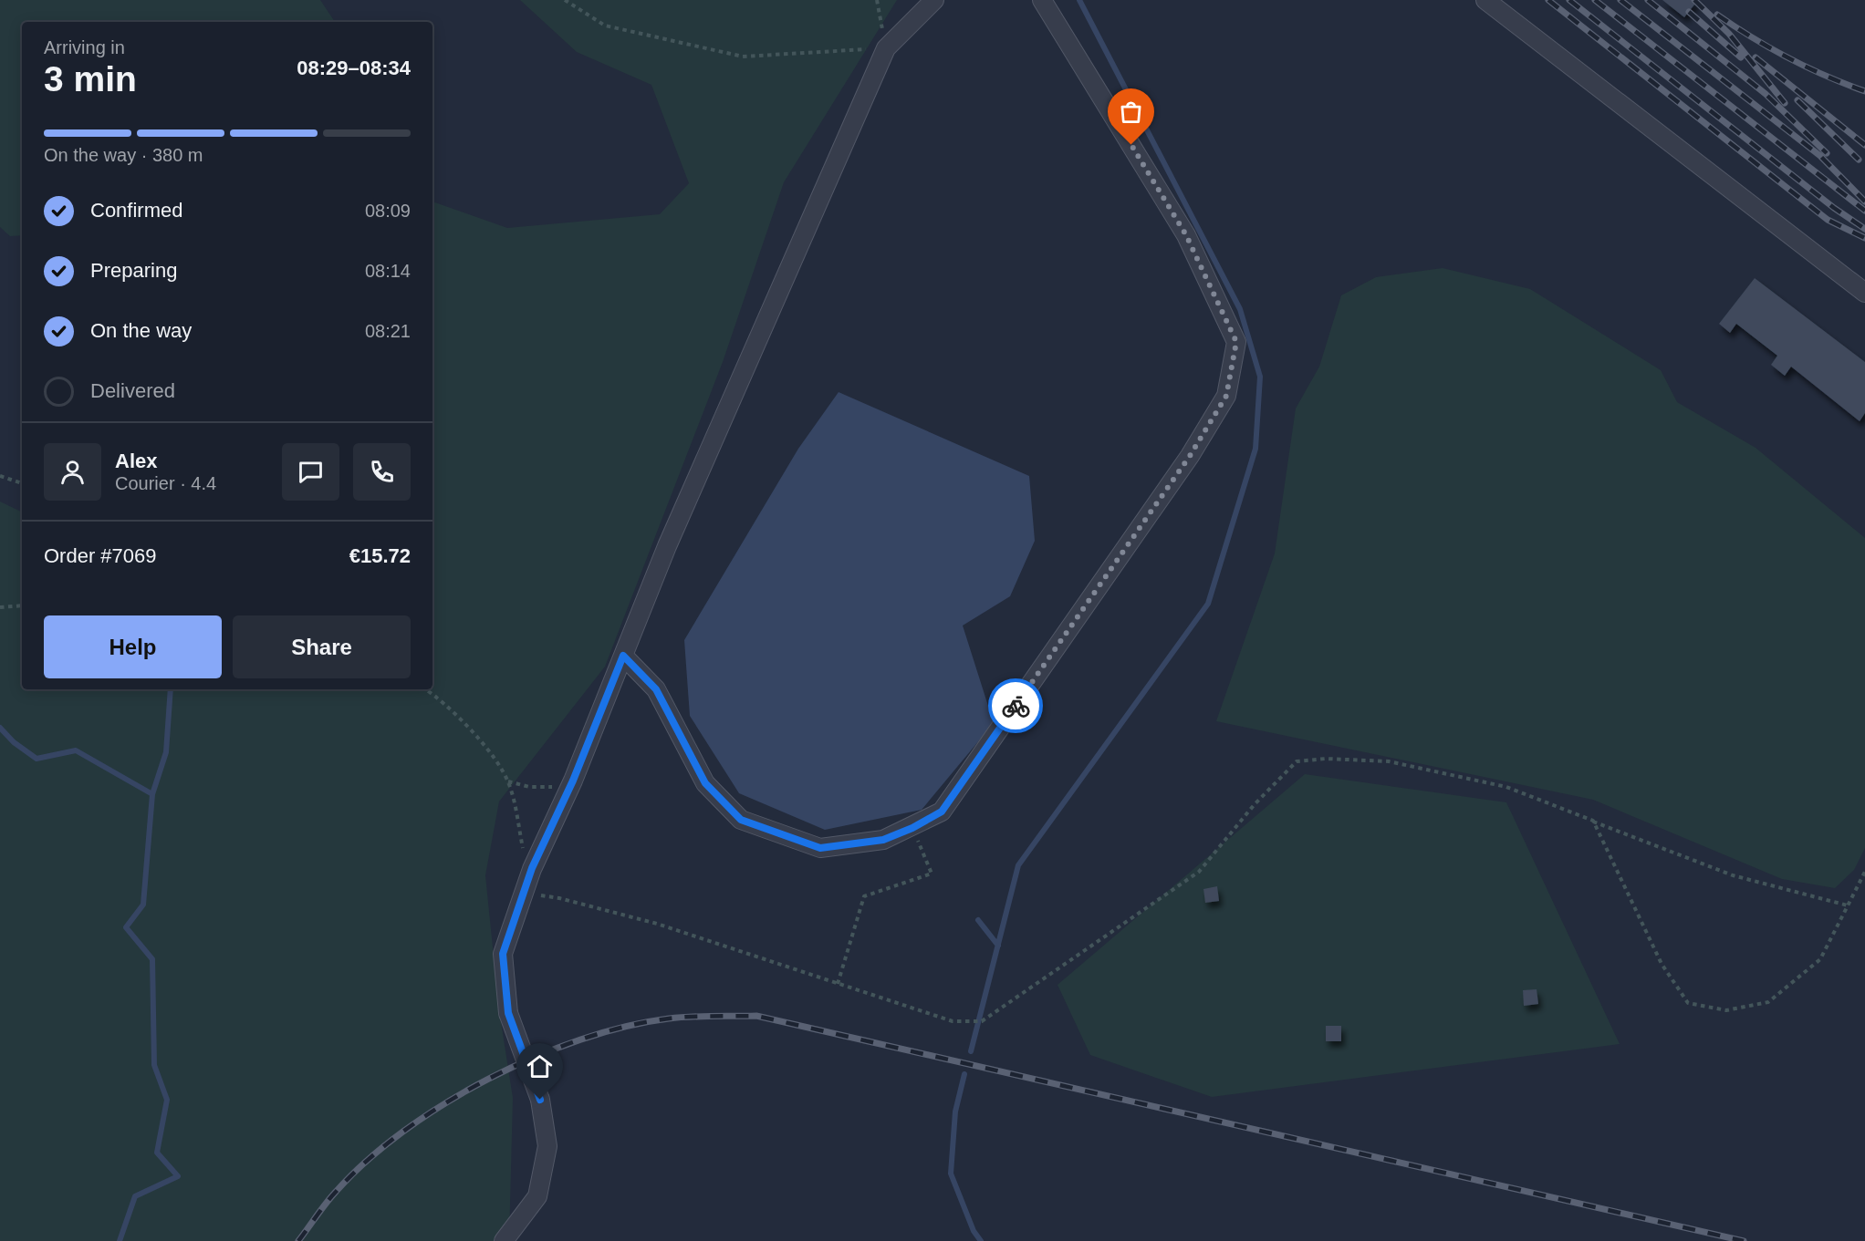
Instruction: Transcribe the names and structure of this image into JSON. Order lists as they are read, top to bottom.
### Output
{
  "page": {
    "heading": ["3 min", "Arriving in", "08:29–08:34"],
    "panel": [
      "Alex",
      "Courier · 4.4",
      "Order #7069",
      "€15.72"
    ],
    "bar": "On the way · 380 m",
    "list": [
      ["Confirmed", "08:09"],
      ["Preparing", "08:14"],
      ["On the way", "08:21"],
      "Delivered"
    ],
    "buttons": ["Help", "Share"]
  }
}
